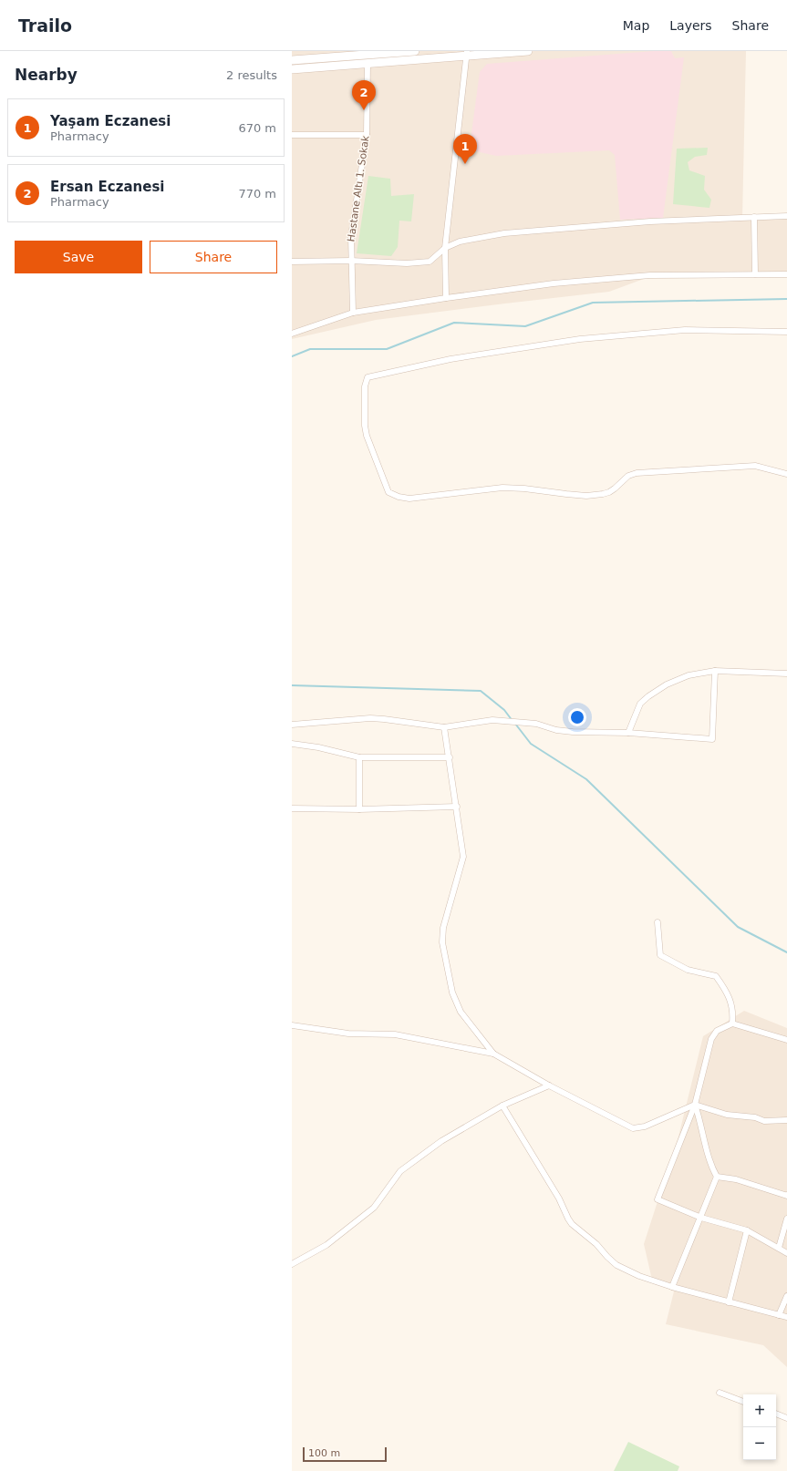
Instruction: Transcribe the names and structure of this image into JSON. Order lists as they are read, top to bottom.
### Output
{
  "streets": {
    "street": ["Hastane Altı 1. Sokak"]
  },
  "scale_bar": "100 m",
  "page": {
    "header": "Trailo",
    "nav": ["Map", "Layers", "Share"],
    "heading": ["Nearby", "2 results"],
    "pins": ["2", "1"],
    "list": [
      {
        "mark": "1",
        "name": "Yaşam Eczanesi",
        "note": "Pharmacy",
        "value": "670 m"
      },
      {
        "mark": "2",
        "name": "Ersan Eczanesi",
        "note": "Pharmacy",
        "value": "770 m"
      }
    ],
    "buttons": ["Save", "Share"],
    "map_buttons": ["+", "−"],
    "scale": "100 m"
  }
}
